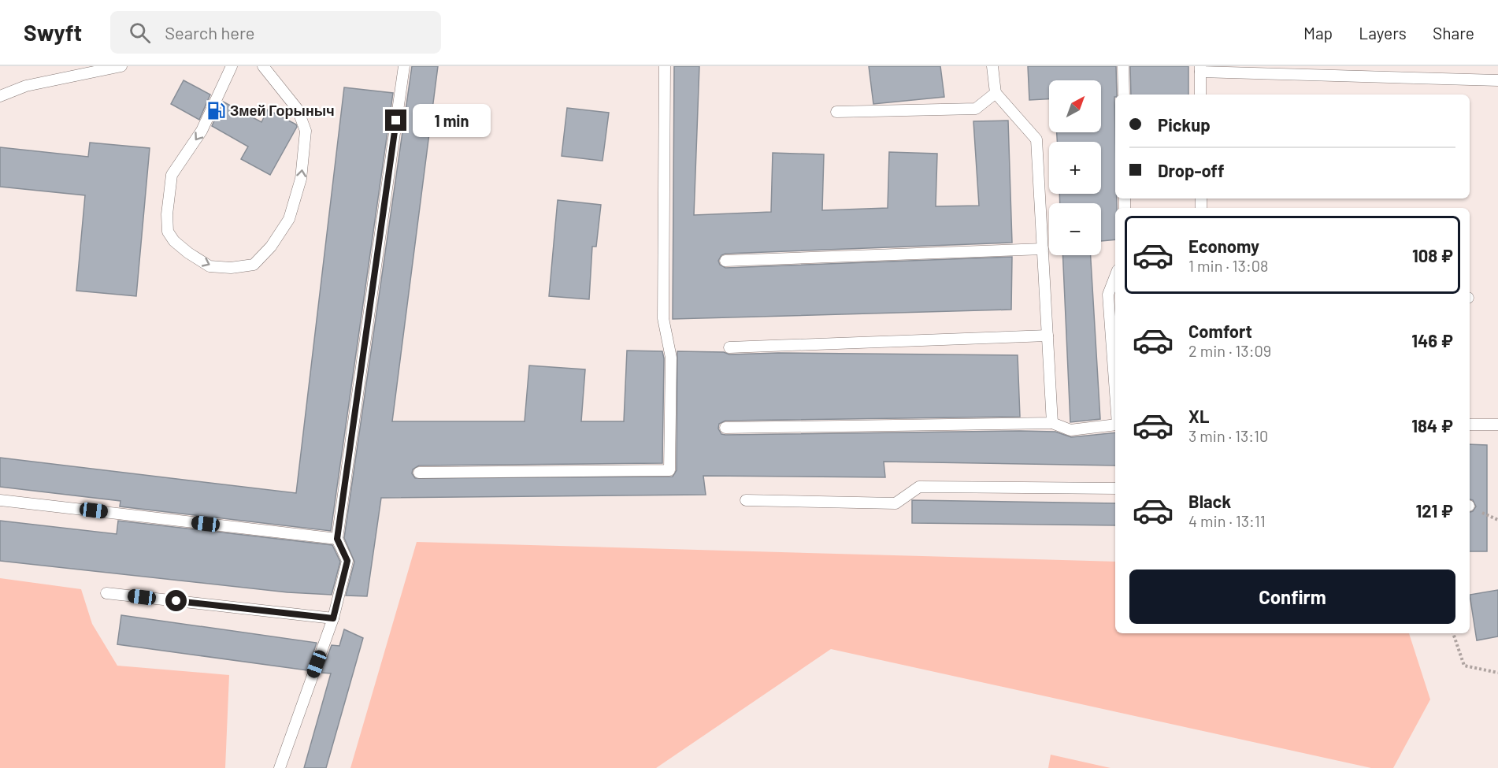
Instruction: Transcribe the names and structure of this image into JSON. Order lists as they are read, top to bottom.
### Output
{
  "places": {
    "fuel station": ["Змей Горыныч"]
  },
  "north": "top right",
  "page": {
    "header": "Swyft",
    "search": "Search here",
    "nav": ["Map", "Layers", "Share"],
    "map_buttons": ["+", "−"],
    "banner": ["Pickup", "Drop-off"],
    "bubble": "1 min",
    "list": [
      {
        "name": "Economy",
        "note": "1 min · 13:08",
        "value": "108 ₽"
      },
      {
        "name": "Comfort",
        "note": "2 min · 13:09",
        "value": "146 ₽"
      },
      {
        "name": "XL",
        "note": "3 min · 13:10",
        "value": "184 ₽"
      },
      {
        "name": "Black",
        "note": "4 min · 13:11",
        "value": "121 ₽"
      }
    ],
    "buttons": "Confirm"
  }
}
